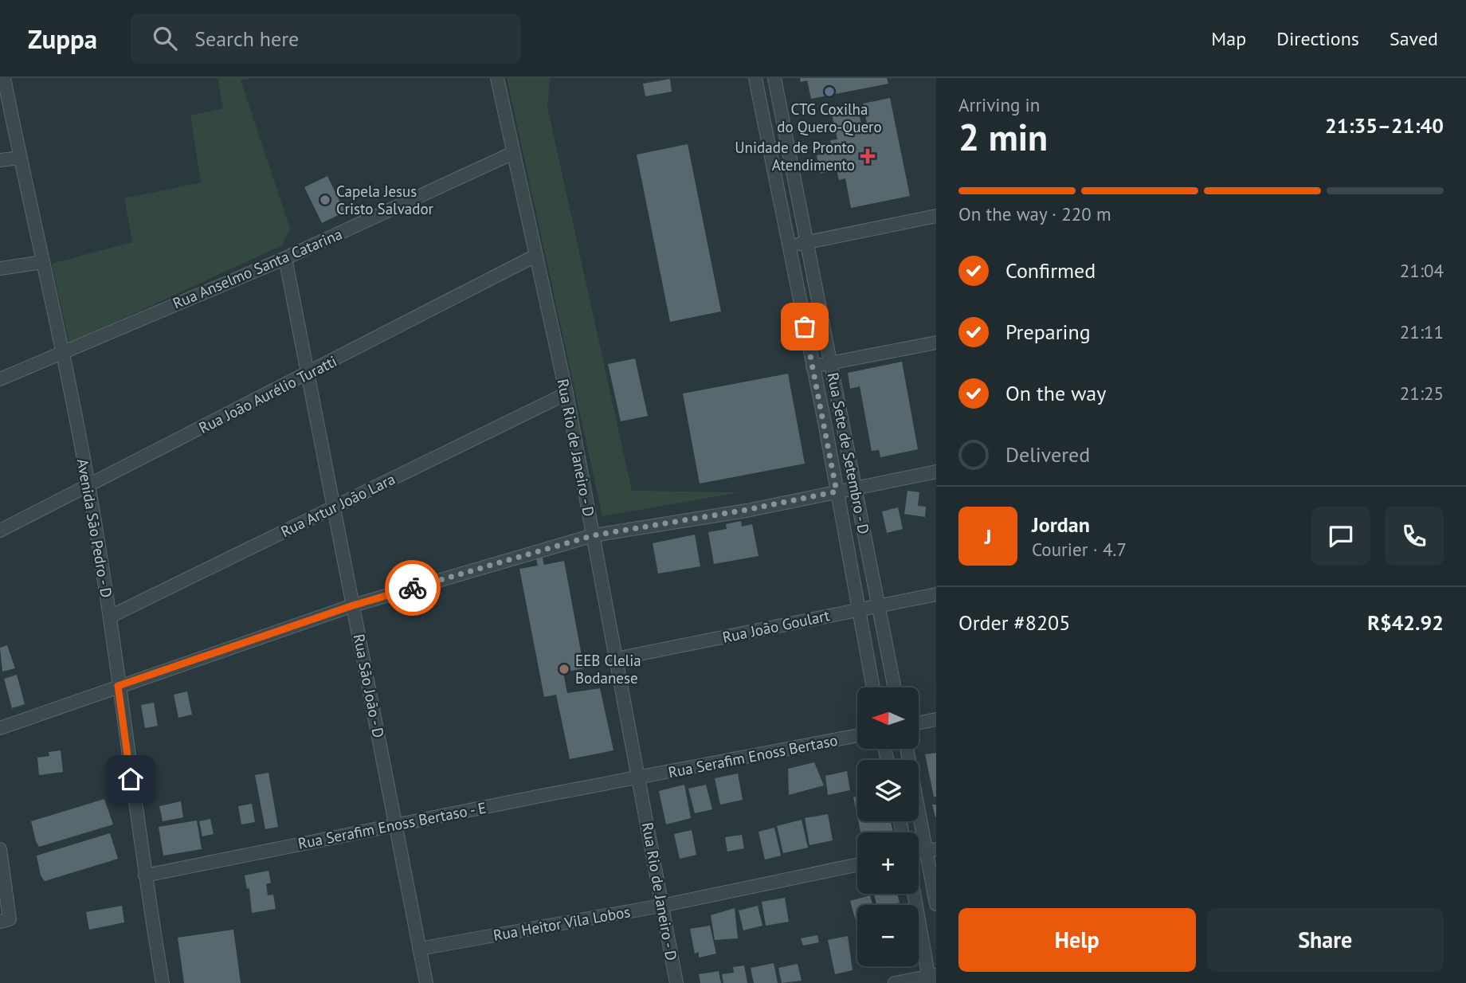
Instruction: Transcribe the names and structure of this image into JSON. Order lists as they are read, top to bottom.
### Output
{
  "streets": {
    "street": [
      "Rua Anselmo Santa Catarina",
      "Rua João Aurélio Turatti",
      "Rua Rio de Janeiro - D",
      "Rua Sete de Setembro - D",
      "Rua Artur João Lara",
      "Avenida São Pedro - D",
      "Rua João Goulart",
      "Rua São João - D",
      "Rua Serafim Enoss Bertaso",
      "Rua Serafim Enoss Bertaso - E",
      "Rua Heitor Vila Lobos"
    ]
  },
  "crossings": [
    ["Rua Anselmo Santa Catarina", "Rua Rio de Janeiro - D"],
    ["Rua Anselmo Santa Catarina", "Avenida São Pedro - D"],
    ["Rua Anselmo Santa Catarina", "Rua São João - D"],
    ["Rua João Aurélio Turatti", "Rua Rio de Janeiro - D"],
    ["Rua João Aurélio Turatti", "Avenida São Pedro - D"],
    ["Rua João Aurélio Turatti", "Rua São João - D"],
    ["Rua Rio de Janeiro - D", "Rua Artur João Lara"],
    ["Rua Rio de Janeiro - D", "Rua João Goulart"],
    ["Rua Rio de Janeiro - D", "Rua Serafim Enoss Bertaso"],
    ["Rua Rio de Janeiro - D", "Rua Serafim Enoss Bertaso - E"],
    ["Rua Rio de Janeiro - D", "Rua Heitor Vila Lobos"],
    ["Rua Sete de Setembro - D", "Rua João Goulart"],
    ["Rua Artur João Lara", "Avenida São Pedro - D"],
    ["Rua Artur João Lara", "Rua São João - D"],
    ["Avenida São Pedro - D", "Rua Serafim Enoss Bertaso - E"],
    ["Rua São João - D", "Rua Serafim Enoss Bertaso - E"],
    ["Rua São João - D", "Rua Heitor Vila Lobos"],
    ["Rua Serafim Enoss Bertaso", "Rua Serafim Enoss Bertaso - E"]
  ],
  "places": {
    "other": ["CTG Coxilha do Quero-Quero", "Capela Jesus Cristo Salvador", "EEB Clelia Bodanese"],
    "health": ["Unidade de Pronto Atendimento"]
  },
  "north": "left",
  "page": {
    "header": "Zuppa",
    "search": "Search here",
    "nav": ["Map", "Directions", "Saved"],
    "heading": ["2 min", "Arriving in", "21:35–21:40"],
    "panel": [
      "Jordan",
      "Courier · 4.7",
      "Order #8205",
      "R$42.92"
    ],
    "bar": "On the way · 220 m",
    "list": [
      ["Confirmed", "21:04"],
      ["Preparing", "21:11"],
      ["On the way", "21:25"],
      "Delivered"
    ],
    "round": "J",
    "map_buttons": ["+", "−"],
    "buttons": ["Help", "Share"]
  }
}
